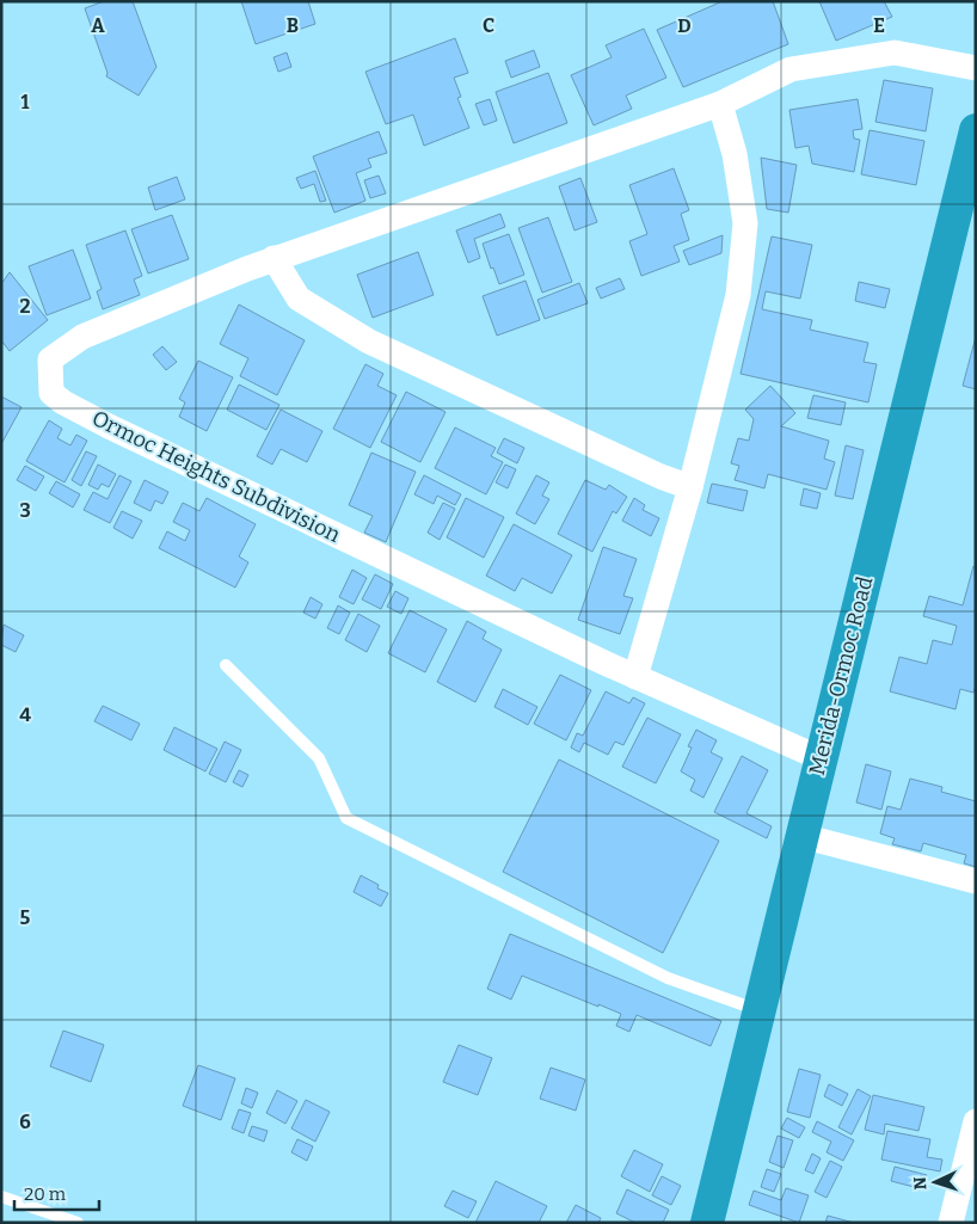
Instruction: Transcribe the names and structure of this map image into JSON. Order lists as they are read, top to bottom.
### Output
{
  "streets": {
    "highway": ["Merida-Ormoc Road"],
    "street": ["Ormoc Heights Subdivision"]
  },
  "crossings": [
    ["Ormoc Heights Subdivision", "Merida-Ormoc Road"]
  ],
  "scale_bar": "20 m",
  "north": "left",
  "grid": {
    "columns": [
      "A",
      "B",
      "C",
      "D",
      "E"
    ],
    "rows": [
      "1",
      "2",
      "3",
      "4",
      "5",
      "6"
    ]
  }
}
